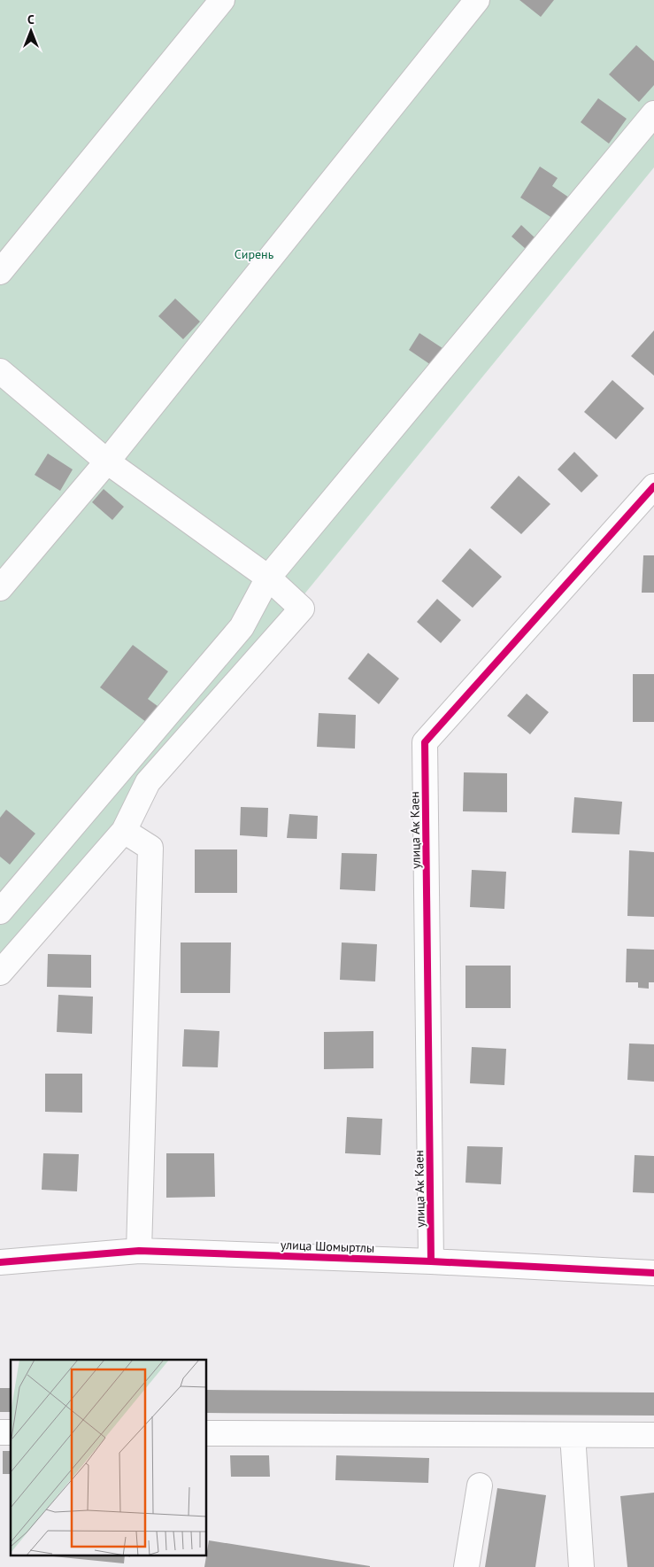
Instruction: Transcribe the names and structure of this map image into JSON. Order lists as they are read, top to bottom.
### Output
{
  "streets": {
    "street": ["улица Ак Каен", "улица Шомыртлы"]
  },
  "crossings": [
    ["улица Ак Каен", "улица Шомыртлы"]
  ],
  "parks": ["Сирень"],
  "north": "top"
}
